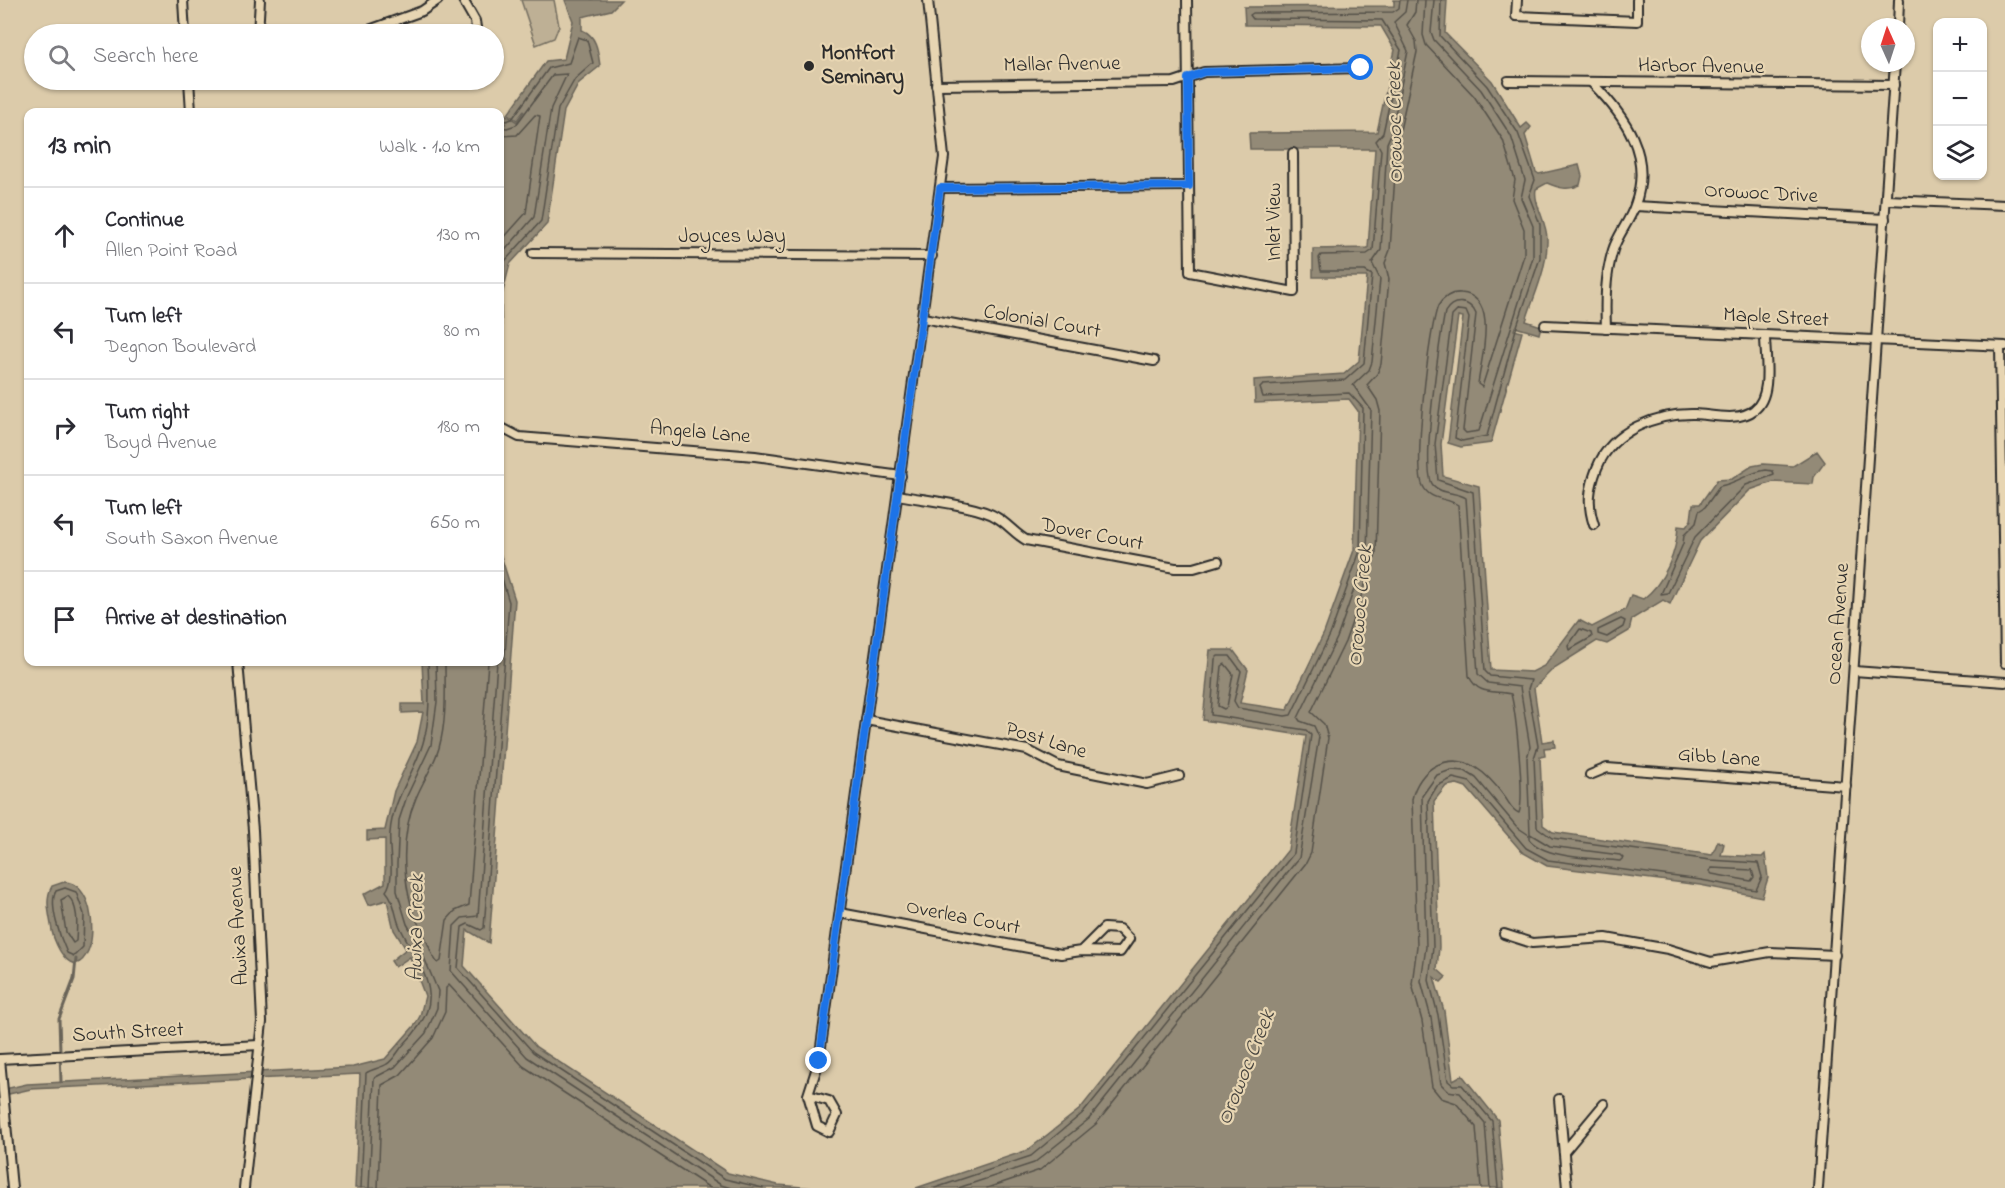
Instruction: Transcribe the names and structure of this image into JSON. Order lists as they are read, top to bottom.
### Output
{
  "streets": {
    "street": [
      "Mallar Avenue",
      "Harbor Avenue",
      "Orowoc Drive",
      "Inlet View",
      "Joyces Way",
      "Maple Street",
      "Colonial Court",
      "Angela Lane",
      "Dover Court",
      "Ocean Avenue",
      "Post Lane",
      "Gibb Lane",
      "Overlea Court",
      "Awixa Avenue",
      "South Street"
    ]
  },
  "crossings": [
    ["Harbor Avenue", "Ocean Avenue"],
    ["Orowoc Drive", "Ocean Avenue"],
    ["Maple Street", "Ocean Avenue"],
    ["Ocean Avenue", "Gibb Lane"],
    ["Awixa Avenue", "South Street"]
  ],
  "water": ["Orowoc Creek", "Awixa Creek"],
  "places": ["Montfort Seminary"],
  "north": "top",
  "page": {
    "map_buttons": ["+", "−"],
    "search": "Search here",
    "heading": ["13 min", "Walk · 1.0 km"],
    "list": [
      ["Continue", "Allen Point Road", "130 m"],
      ["Turn left", "Degnon Boulevard", "80 m"],
      ["Turn right", "Boyd Avenue", "180 m"],
      ["Turn left", "South Saxon Avenue", "650 m"],
      "Arrive at destination"
    ]
  }
}
